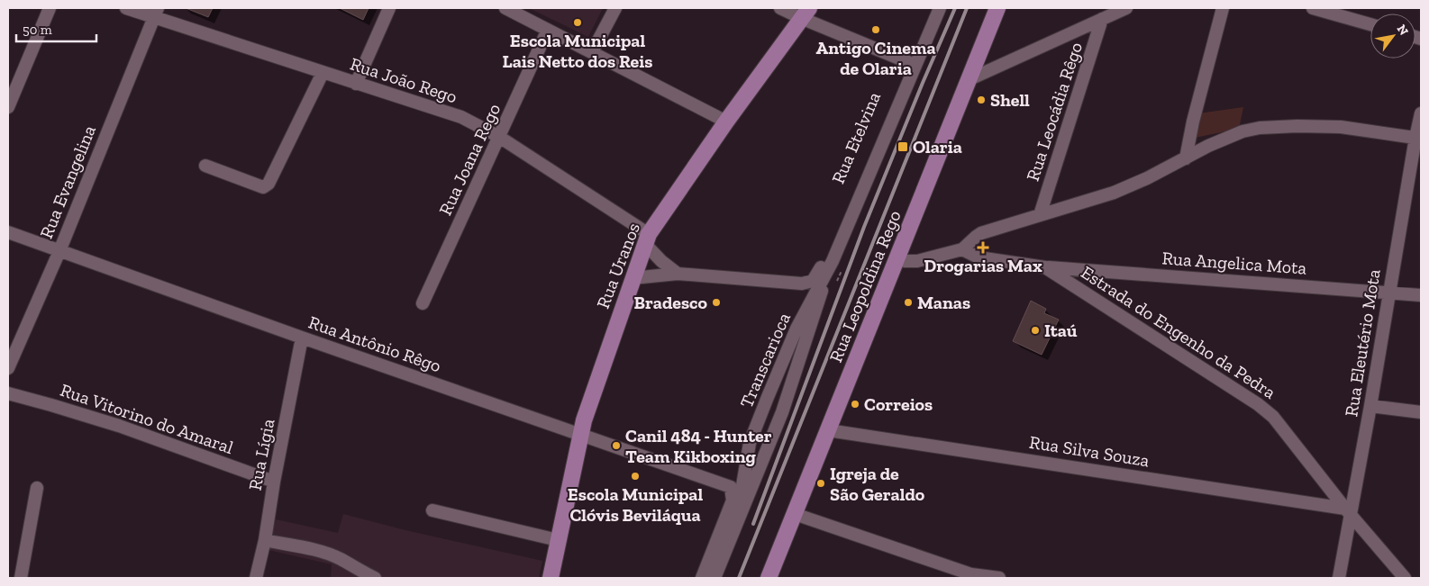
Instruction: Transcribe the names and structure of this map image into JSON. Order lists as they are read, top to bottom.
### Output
{
  "streets": {
    "main road": ["Rua Uranos", "Rua Leopoldina Rego"],
    "street": [
      "Rua João Rego",
      "Rua Leocádia Rêgo",
      "Rua Etelvina",
      "Rua Joana Rego",
      "Rua Evangelina",
      "Rua Angelica Mota",
      "Estrada do Engenho da Pedra",
      "Rua Eleutério Mota",
      "Rua Antônio Rêgo",
      "Transcarioca",
      "Rua Vitorino do Amaral",
      "Rua Silva Souza",
      "Rua Lígia"
    ]
  },
  "crossings": [
    ["Rua João Rego", "Rua Etelvina"],
    ["Rua João Rego", "Rua Joana Rego"],
    ["Rua João Rego", "Rua Evangelina"],
    ["Rua João Rego", "Rua Uranos"],
    ["Rua Evangelina", "Rua Antônio Rêgo"],
    ["Rua Angelica Mota", "Estrada do Engenho da Pedra"],
    ["Rua Angelica Mota", "Rua Eleutério Mota"],
    ["Rua Uranos", "Rua Antônio Rêgo"],
    ["Rua Leopoldina Rego", "Rua Silva Souza"],
    ["Estrada do Engenho da Pedra", "Rua Eleutério Mota"],
    ["Estrada do Engenho da Pedra", "Rua Silva Souza"],
    ["Rua Eleutério Mota", "Rua Silva Souza"],
    ["Rua Antônio Rêgo", "Rua Lígia"],
    ["Rua Vitorino do Amaral", "Rua Lígia"]
  ],
  "places": {
    "other": [
      "Escola Municipal Lais Netto dos Reis",
      "Antigo Cinema de Olaria",
      "Shell",
      "Bradesco",
      "Manas",
      "Itaú",
      "Correios",
      "Canil 484 - Hunter Team Kikboxing",
      "Escola Municipal Clóvis Beviláqua",
      "Igreja de São Geraldo"
    ],
    "transit": ["Olaria"],
    "health": ["Drogarias Max"]
  },
  "scale_bar": "50 m",
  "north": "top right"
}
